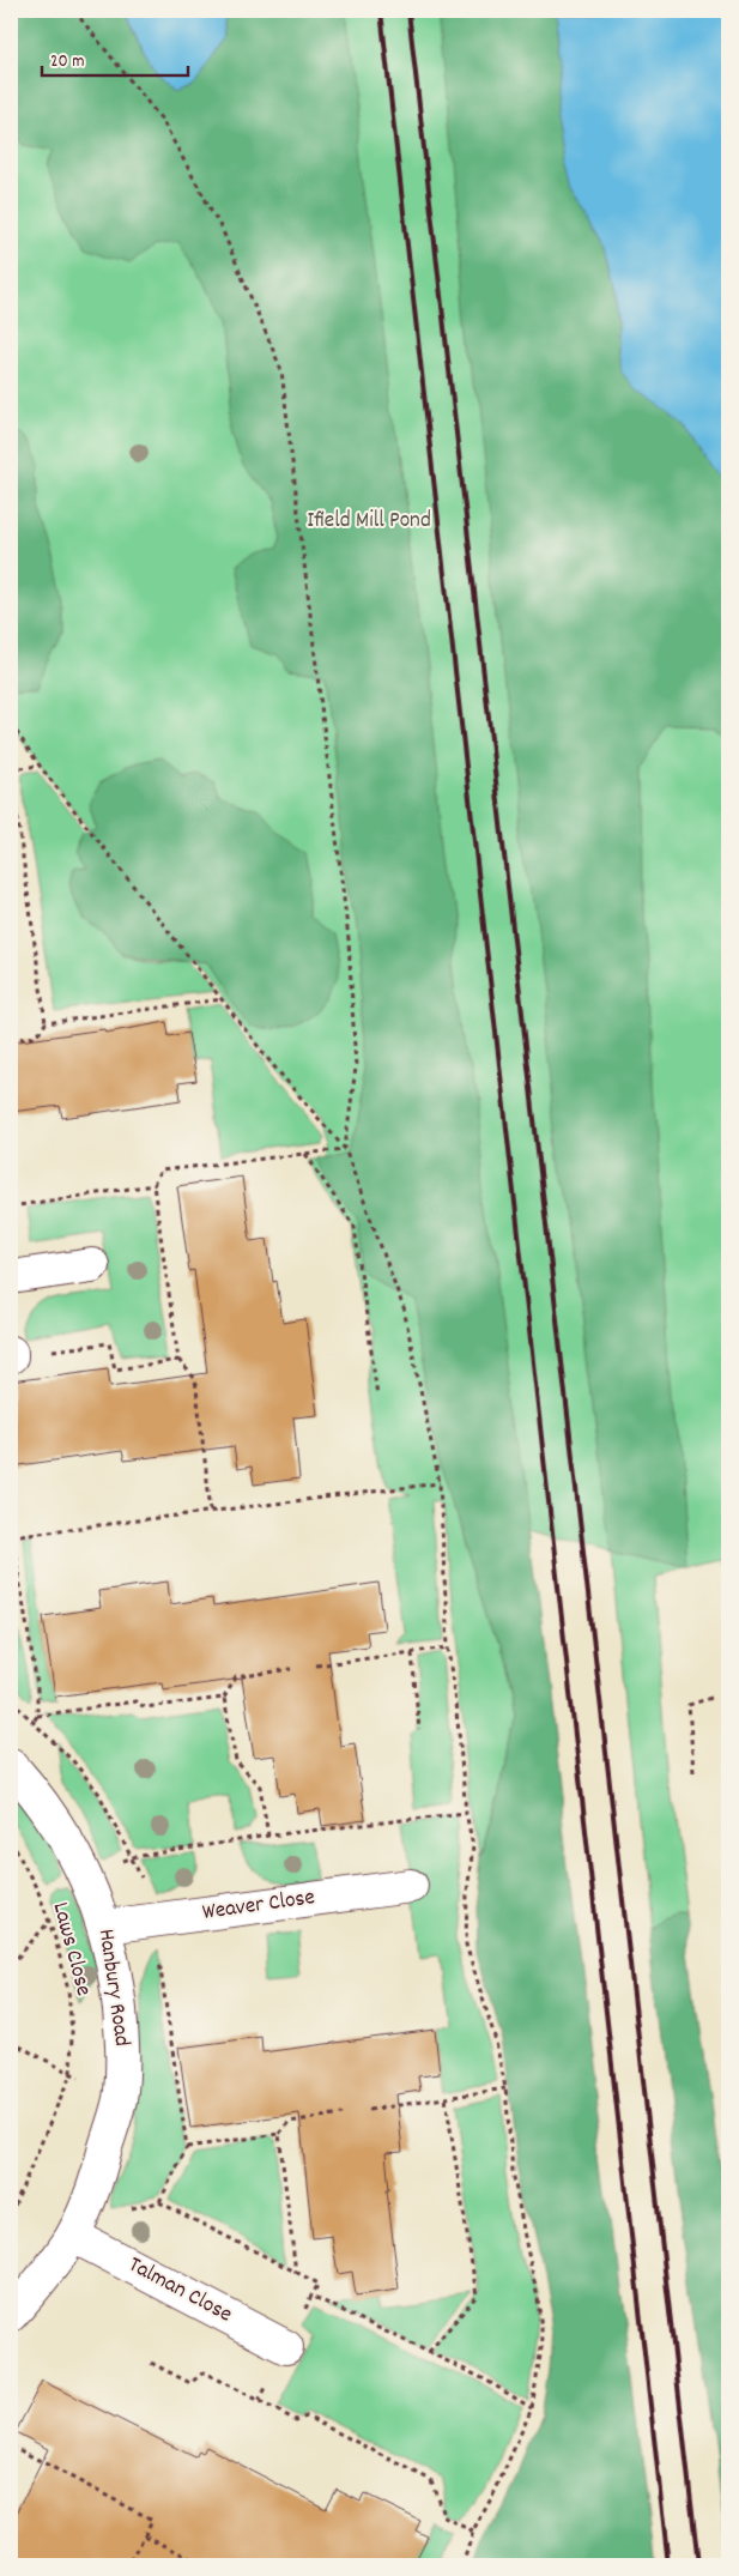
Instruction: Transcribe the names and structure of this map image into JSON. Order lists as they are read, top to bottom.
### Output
{
  "streets": {
    "street": ["Weaver Close", "Hanbury Road", "Talman Close"],
    "path": ["Laws Close"]
  },
  "crossings": [
    ["Weaver Close", "Hanbury Road"],
    ["Hanbury Road", "Talman Close"]
  ],
  "parks": ["Ifield Mill Pond"],
  "scale_bar": "20 m"
}
